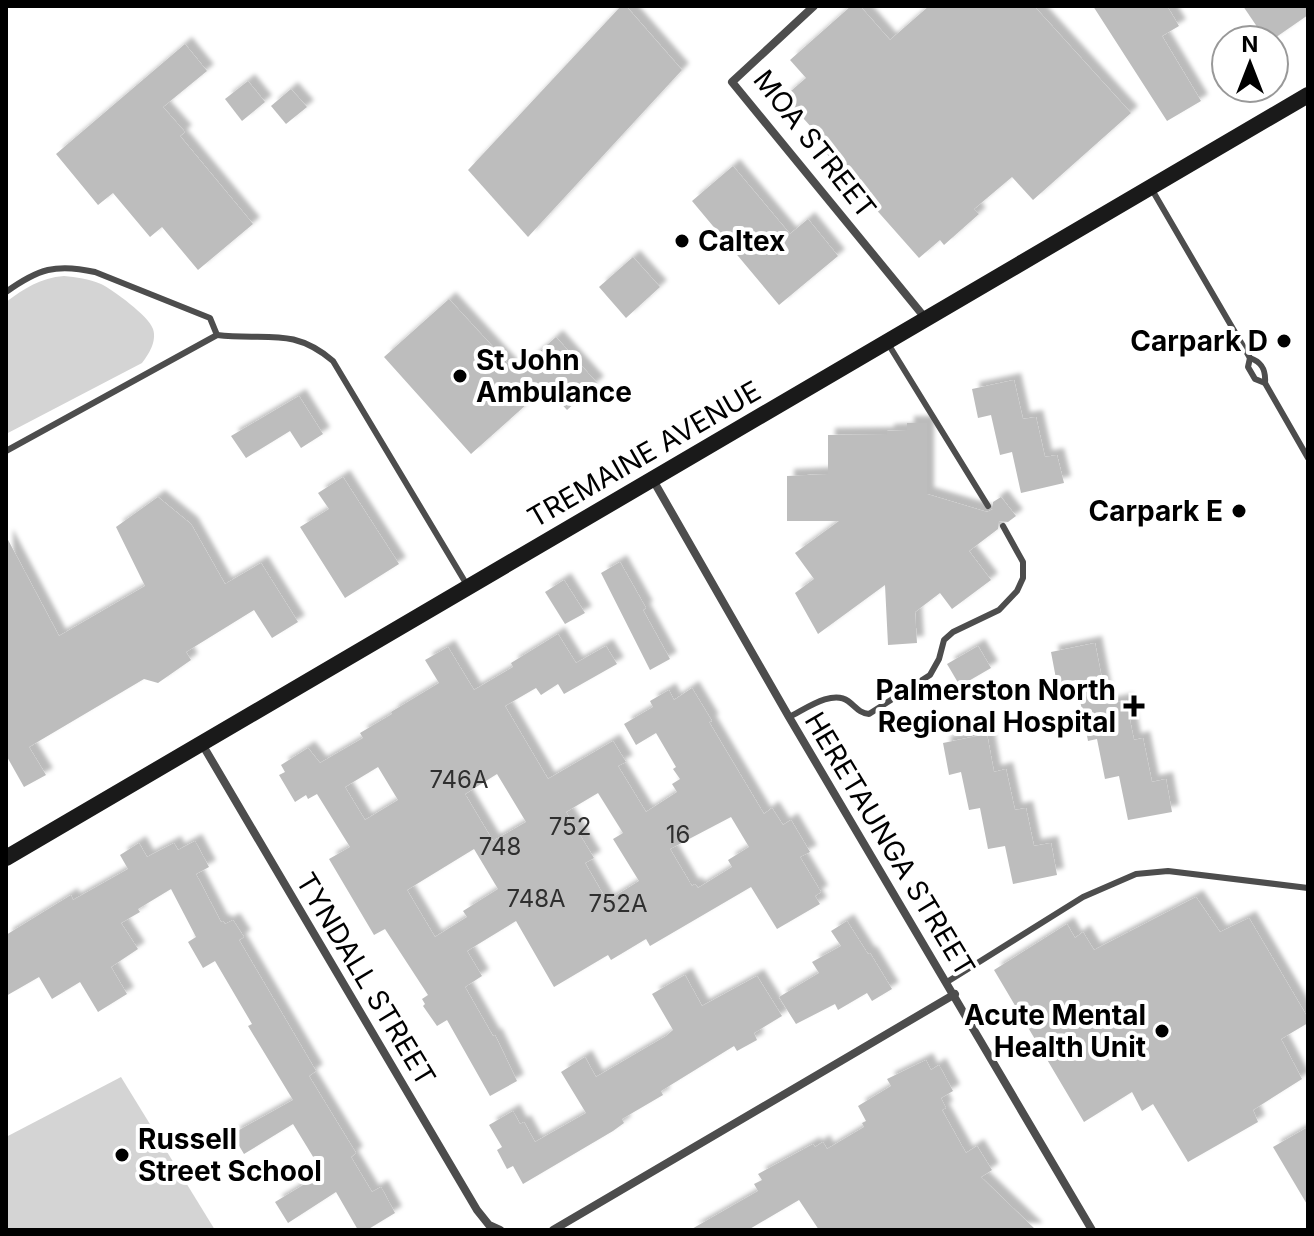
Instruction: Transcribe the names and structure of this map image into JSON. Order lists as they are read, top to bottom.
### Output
{
  "streets": {
    "main road": ["TREMAINE AVENUE"],
    "street": ["MOA STREET", "HERETAUNGA STREET", "TYNDALL STREET"]
  },
  "crossings": [
    ["MOA STREET", "TREMAINE AVENUE"],
    ["TREMAINE AVENUE", "HERETAUNGA STREET"],
    ["TREMAINE AVENUE", "TYNDALL STREET"]
  ],
  "places": {
    "other": [
      "Caltex",
      "Carpark D",
      "St John Ambulance",
      "Carpark E",
      "Acute Mental Health Unit",
      "Russell Street School"
    ],
    "health": ["Palmerston North Regional Hospital"]
  },
  "house_numbers": [
    "746A",
    "752",
    "16",
    "748",
    "748A",
    "752A"
  ],
  "north": "top"
}
